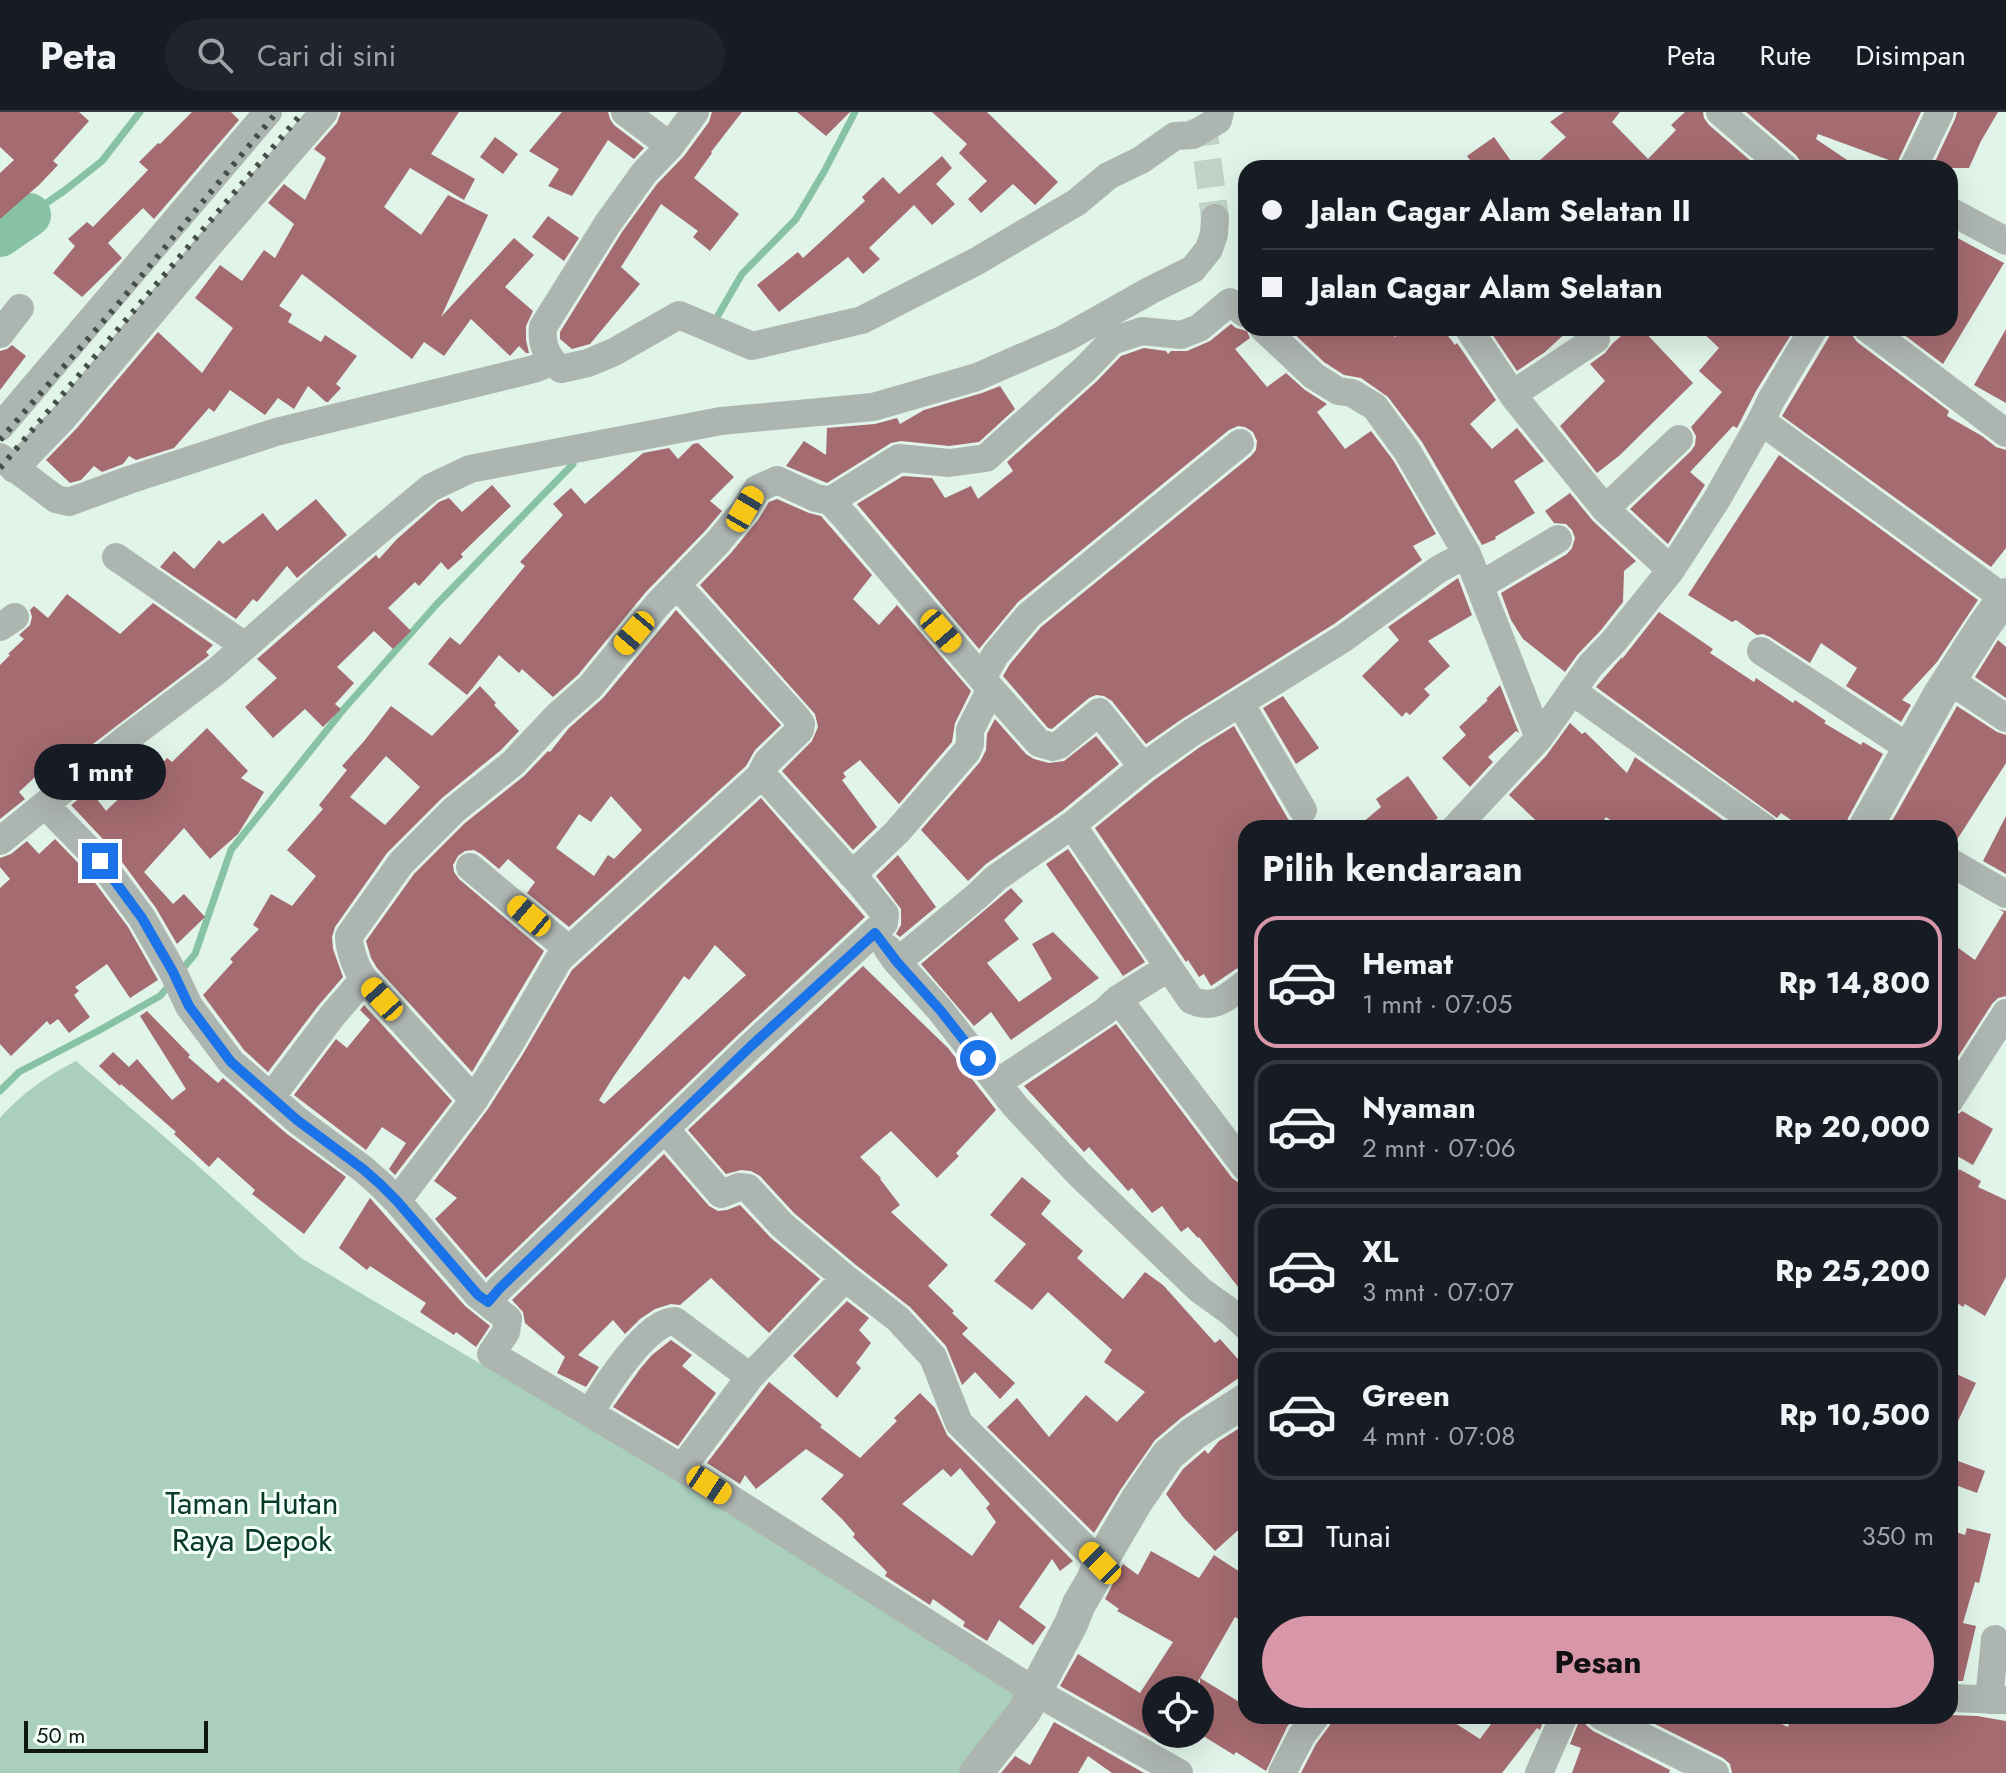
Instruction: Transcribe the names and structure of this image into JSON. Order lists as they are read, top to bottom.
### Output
{
  "parks": ["Taman Hutan Raya Depok"],
  "scale_bar": "50 m",
  "page": {
    "header": "Peta",
    "search": "Cari di sini",
    "nav": ["Peta", "Rute", "Disimpan"],
    "banner": ["Jalan Cagar Alam Selatan II", "Jalan Cagar Alam Selatan"],
    "bubble": "1 mnt",
    "heading": "Pilih kendaraan",
    "list": [
      {
        "name": "Hemat",
        "note": "1 mnt · 07:05",
        "value": "Rp 14,800"
      },
      {
        "name": "Nyaman",
        "note": "2 mnt · 07:06",
        "value": "Rp 20,000"
      },
      {
        "name": "XL",
        "note": "3 mnt · 07:07",
        "value": "Rp 25,200"
      },
      {
        "name": "Green",
        "note": "4 mnt · 07:08",
        "value": "Rp 10,500"
      }
    ],
    "pay": ["Tunai", "350 m"],
    "buttons": "Pesan",
    "scale": "50 m"
  }
}
